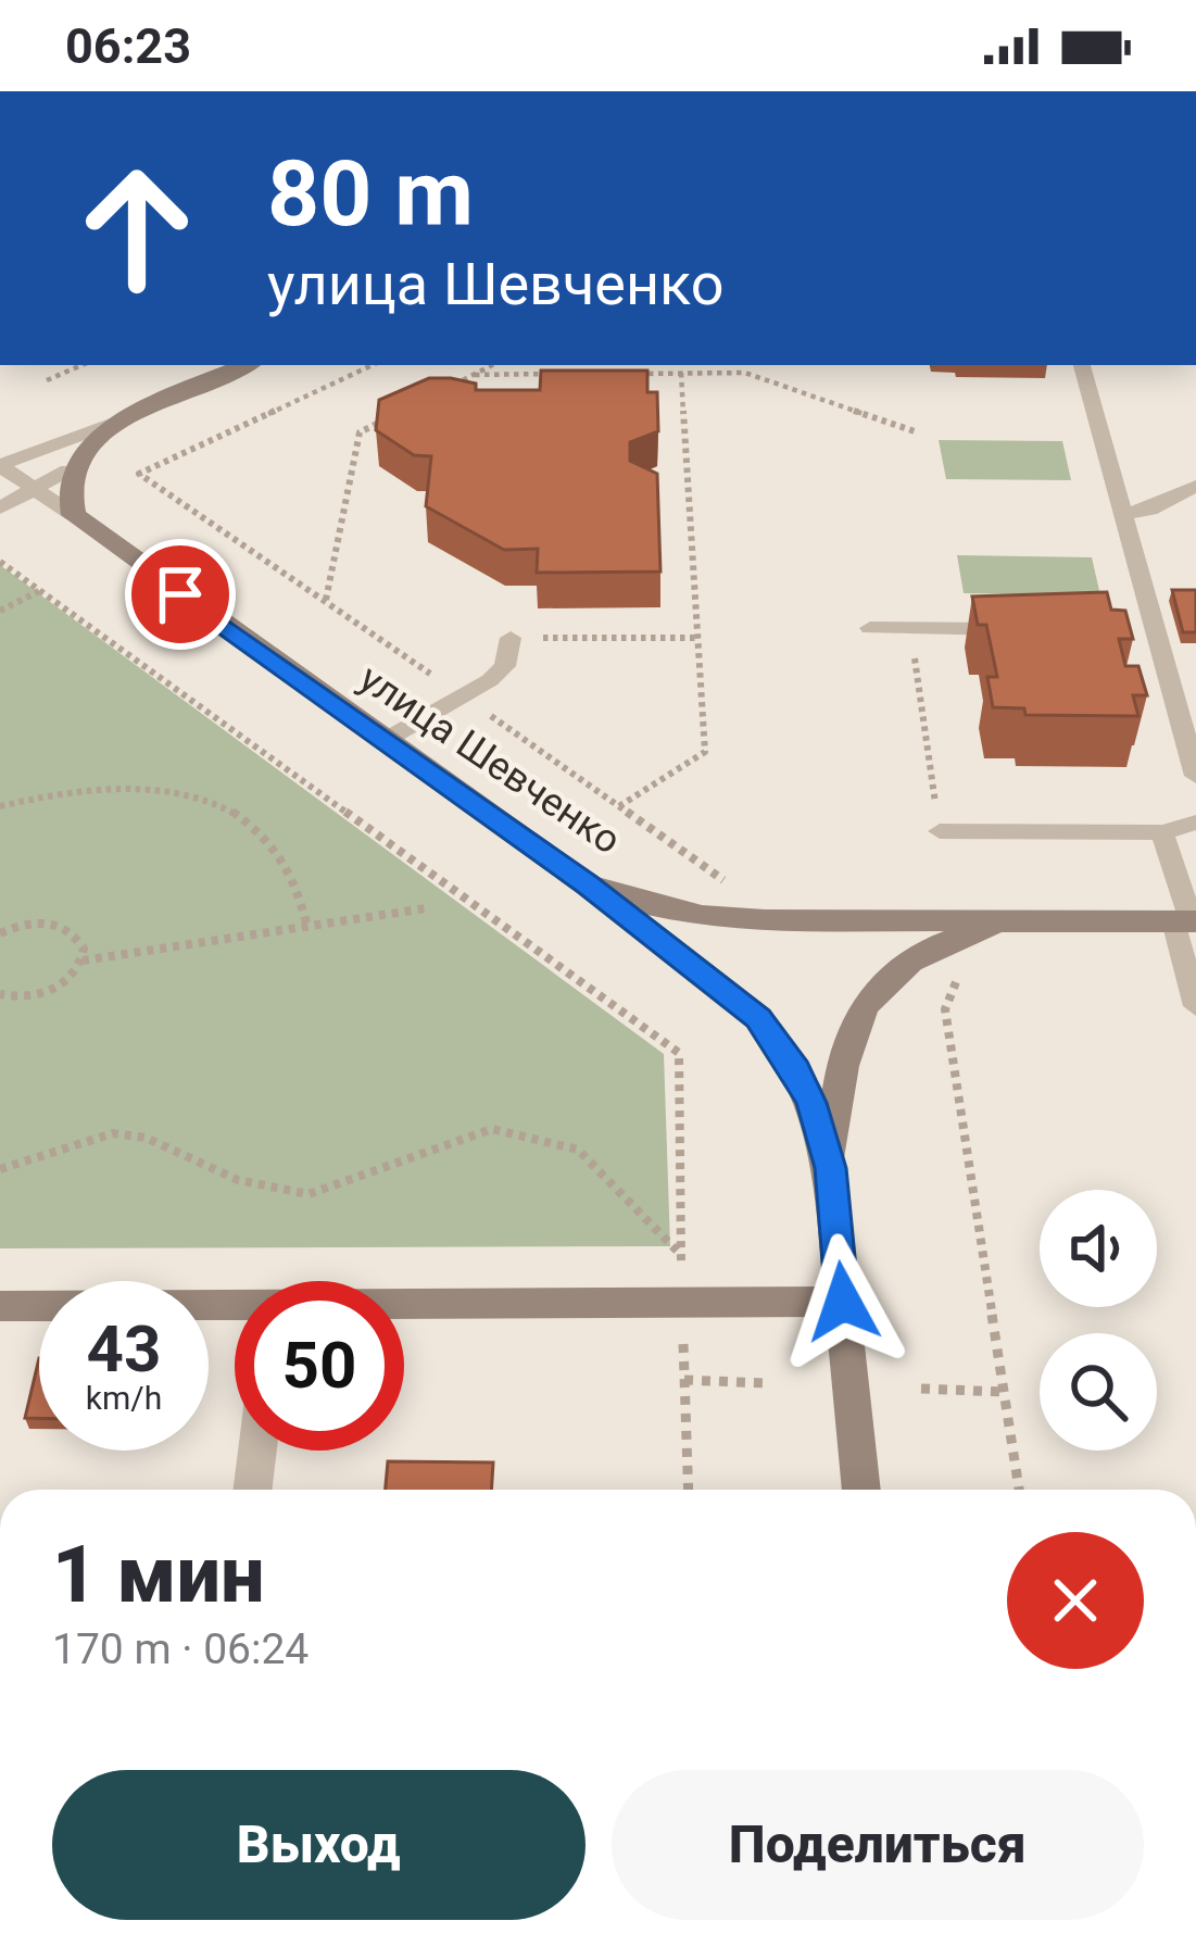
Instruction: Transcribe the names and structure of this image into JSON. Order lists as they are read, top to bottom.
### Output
{
  "streets": {
    "main road": ["улица Шевченко"]
  },
  "page": {
    "status": "06:23",
    "turn": ["80 m", "улица Шевченко"],
    "speed": "43 km/h",
    "limit": "50",
    "heading": ["1 мин", "170 m · 06:24"],
    "buttons": ["Выход", "Поделиться"]
  }
}
